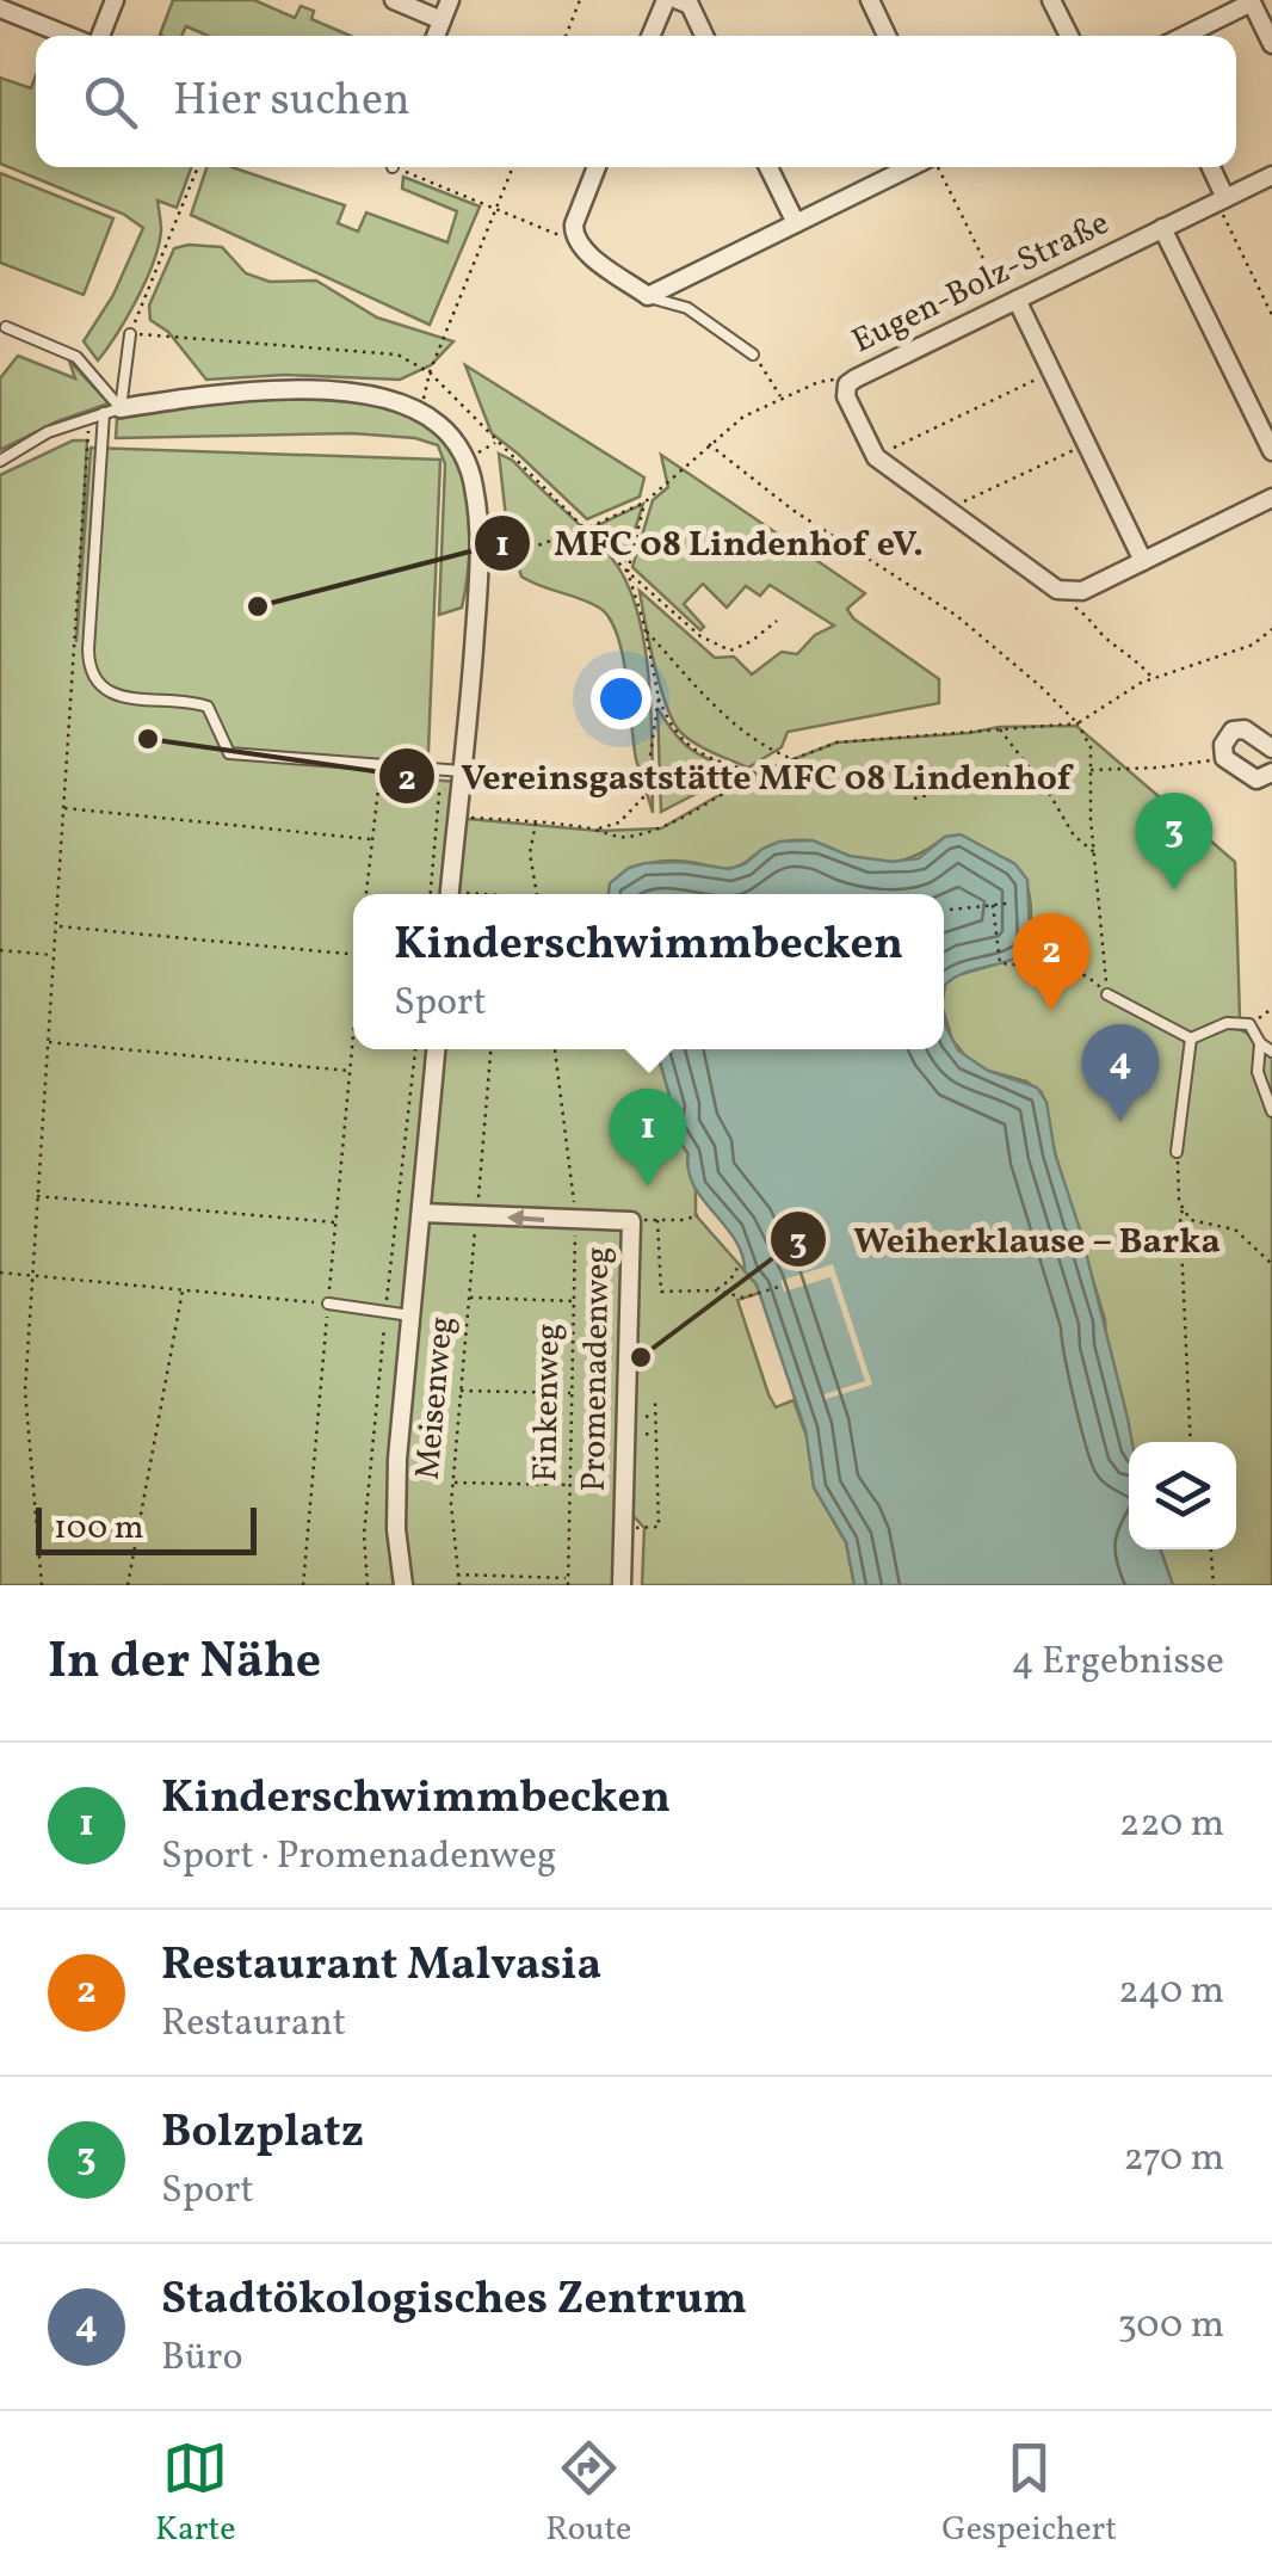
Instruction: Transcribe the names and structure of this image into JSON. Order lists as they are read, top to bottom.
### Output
{
  "streets": {
    "street": ["Eugen-Bolz-Straße", "Promenadenweg"],
    "path": ["Meisenweg", "Finkenweg"]
  },
  "crossings": [
    ["Promenadenweg", "Meisenweg"],
    ["Promenadenweg", "Finkenweg"]
  ],
  "places": ["MFC 08 Lindenhof eV.", "Vereinsgaststätte MFC 08 Lindenhof", "Weiherklause – Barka"],
  "scale_bar": "100 m",
  "page": {
    "search": "Hier suchen",
    "pins": [
      "3",
      "2",
      "4",
      "1"
    ],
    "popup": ["Kinderschwimmbecken", "Sport"],
    "scale": "100 m",
    "heading": ["In der Nähe", "4 Ergebnisse"],
    "list": [
      {
        "mark": "1",
        "name": "Kinderschwimmbecken",
        "note": "Sport · Promenadenweg",
        "value": "220 m"
      },
      {
        "mark": "2",
        "name": "Restaurant Malvasia",
        "note": "Restaurant",
        "value": "240 m"
      },
      {
        "mark": "3",
        "name": "Bolzplatz",
        "note": "Sport",
        "value": "270 m"
      },
      {
        "mark": "4",
        "name": "Stadtökologisches Zentrum",
        "note": "Büro",
        "value": "300 m"
      }
    ],
    "nav": ["Karte", "Route", "Gespeichert"]
  }
}
